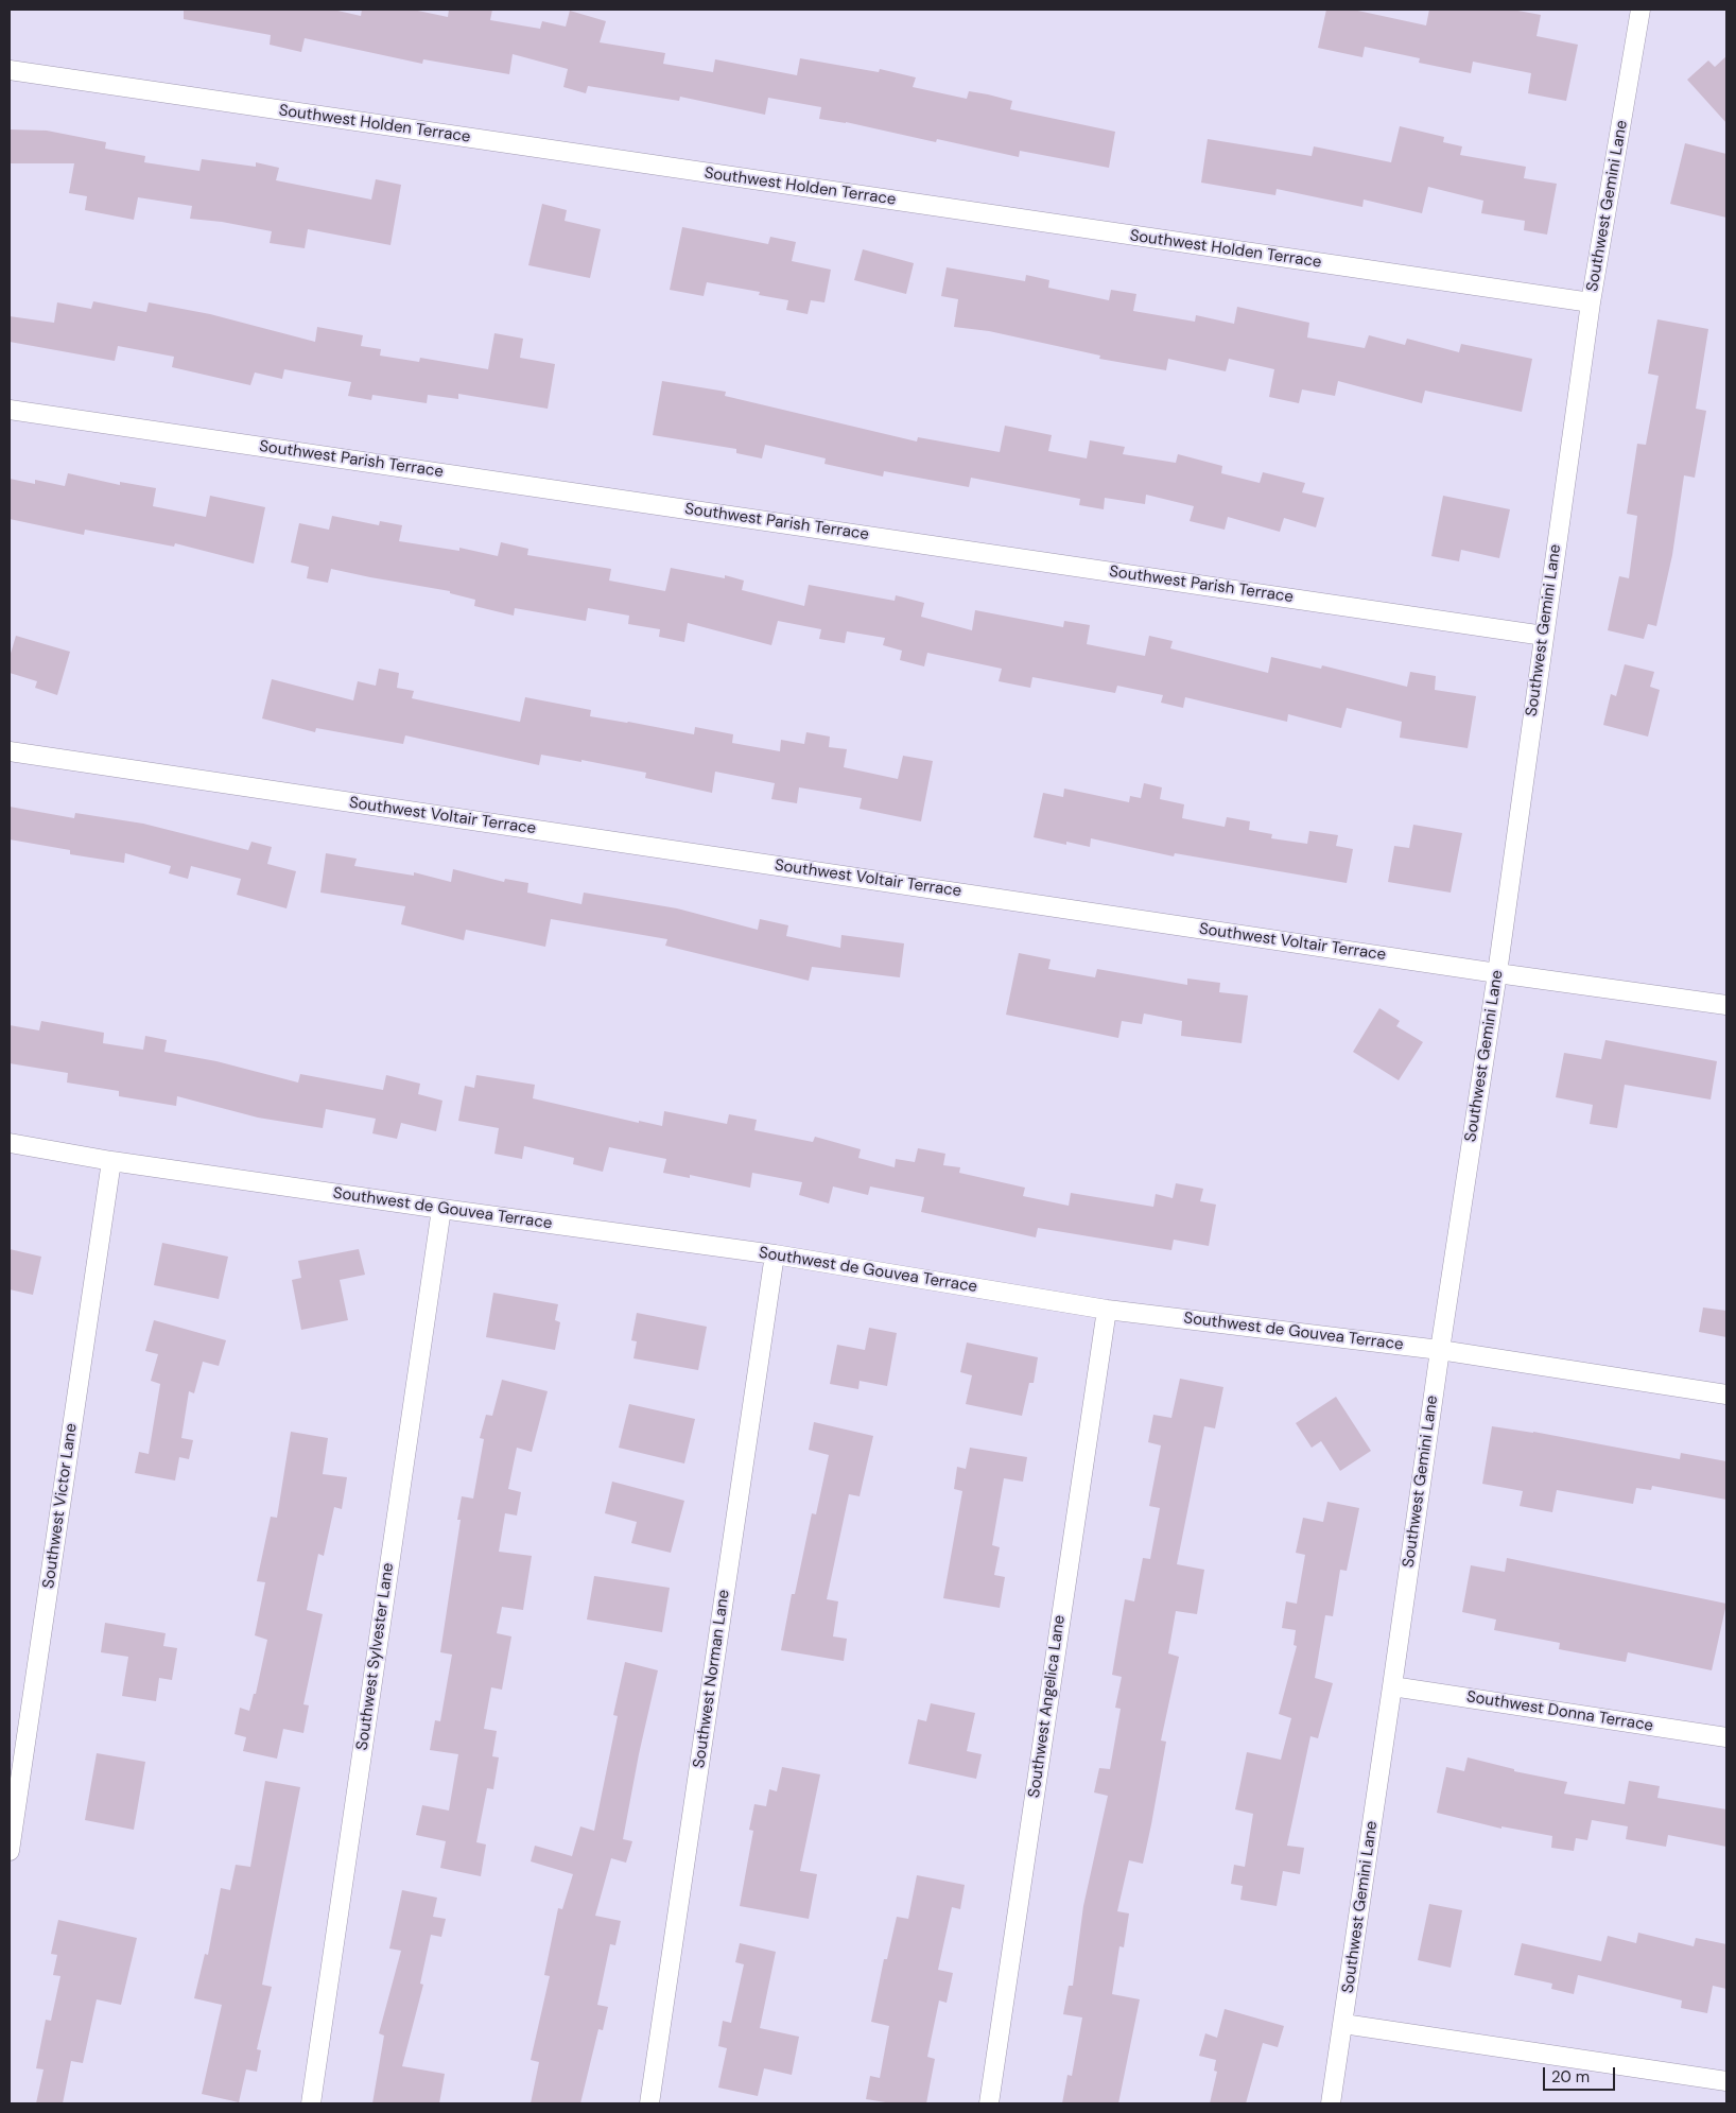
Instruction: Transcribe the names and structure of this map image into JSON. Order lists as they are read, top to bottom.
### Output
{
  "streets": {
    "street": [
      "Southwest Holden Terrace",
      "Southwest Gemini Lane",
      "Southwest Parish Terrace",
      "Southwest Voltair Terrace",
      "Southwest de Gouvea Terrace",
      "Southwest Victor Lane",
      "Southwest Sylvester Lane",
      "Southwest Norman Lane",
      "Southwest Angelica Lane",
      "Southwest Donna Terrace"
    ]
  },
  "crossings": [
    ["Southwest Holden Terrace", "Southwest Gemini Lane"],
    ["Southwest Gemini Lane", "Southwest Parish Terrace"],
    ["Southwest Gemini Lane", "Southwest Voltair Terrace"],
    ["Southwest Gemini Lane", "Southwest de Gouvea Terrace"],
    ["Southwest Gemini Lane", "Southwest Donna Terrace"],
    ["Southwest de Gouvea Terrace", "Southwest Victor Lane"],
    ["Southwest de Gouvea Terrace", "Southwest Sylvester Lane"],
    ["Southwest de Gouvea Terrace", "Southwest Norman Lane"],
    ["Southwest de Gouvea Terrace", "Southwest Angelica Lane"]
  ],
  "scale_bar": "20 m"
}
